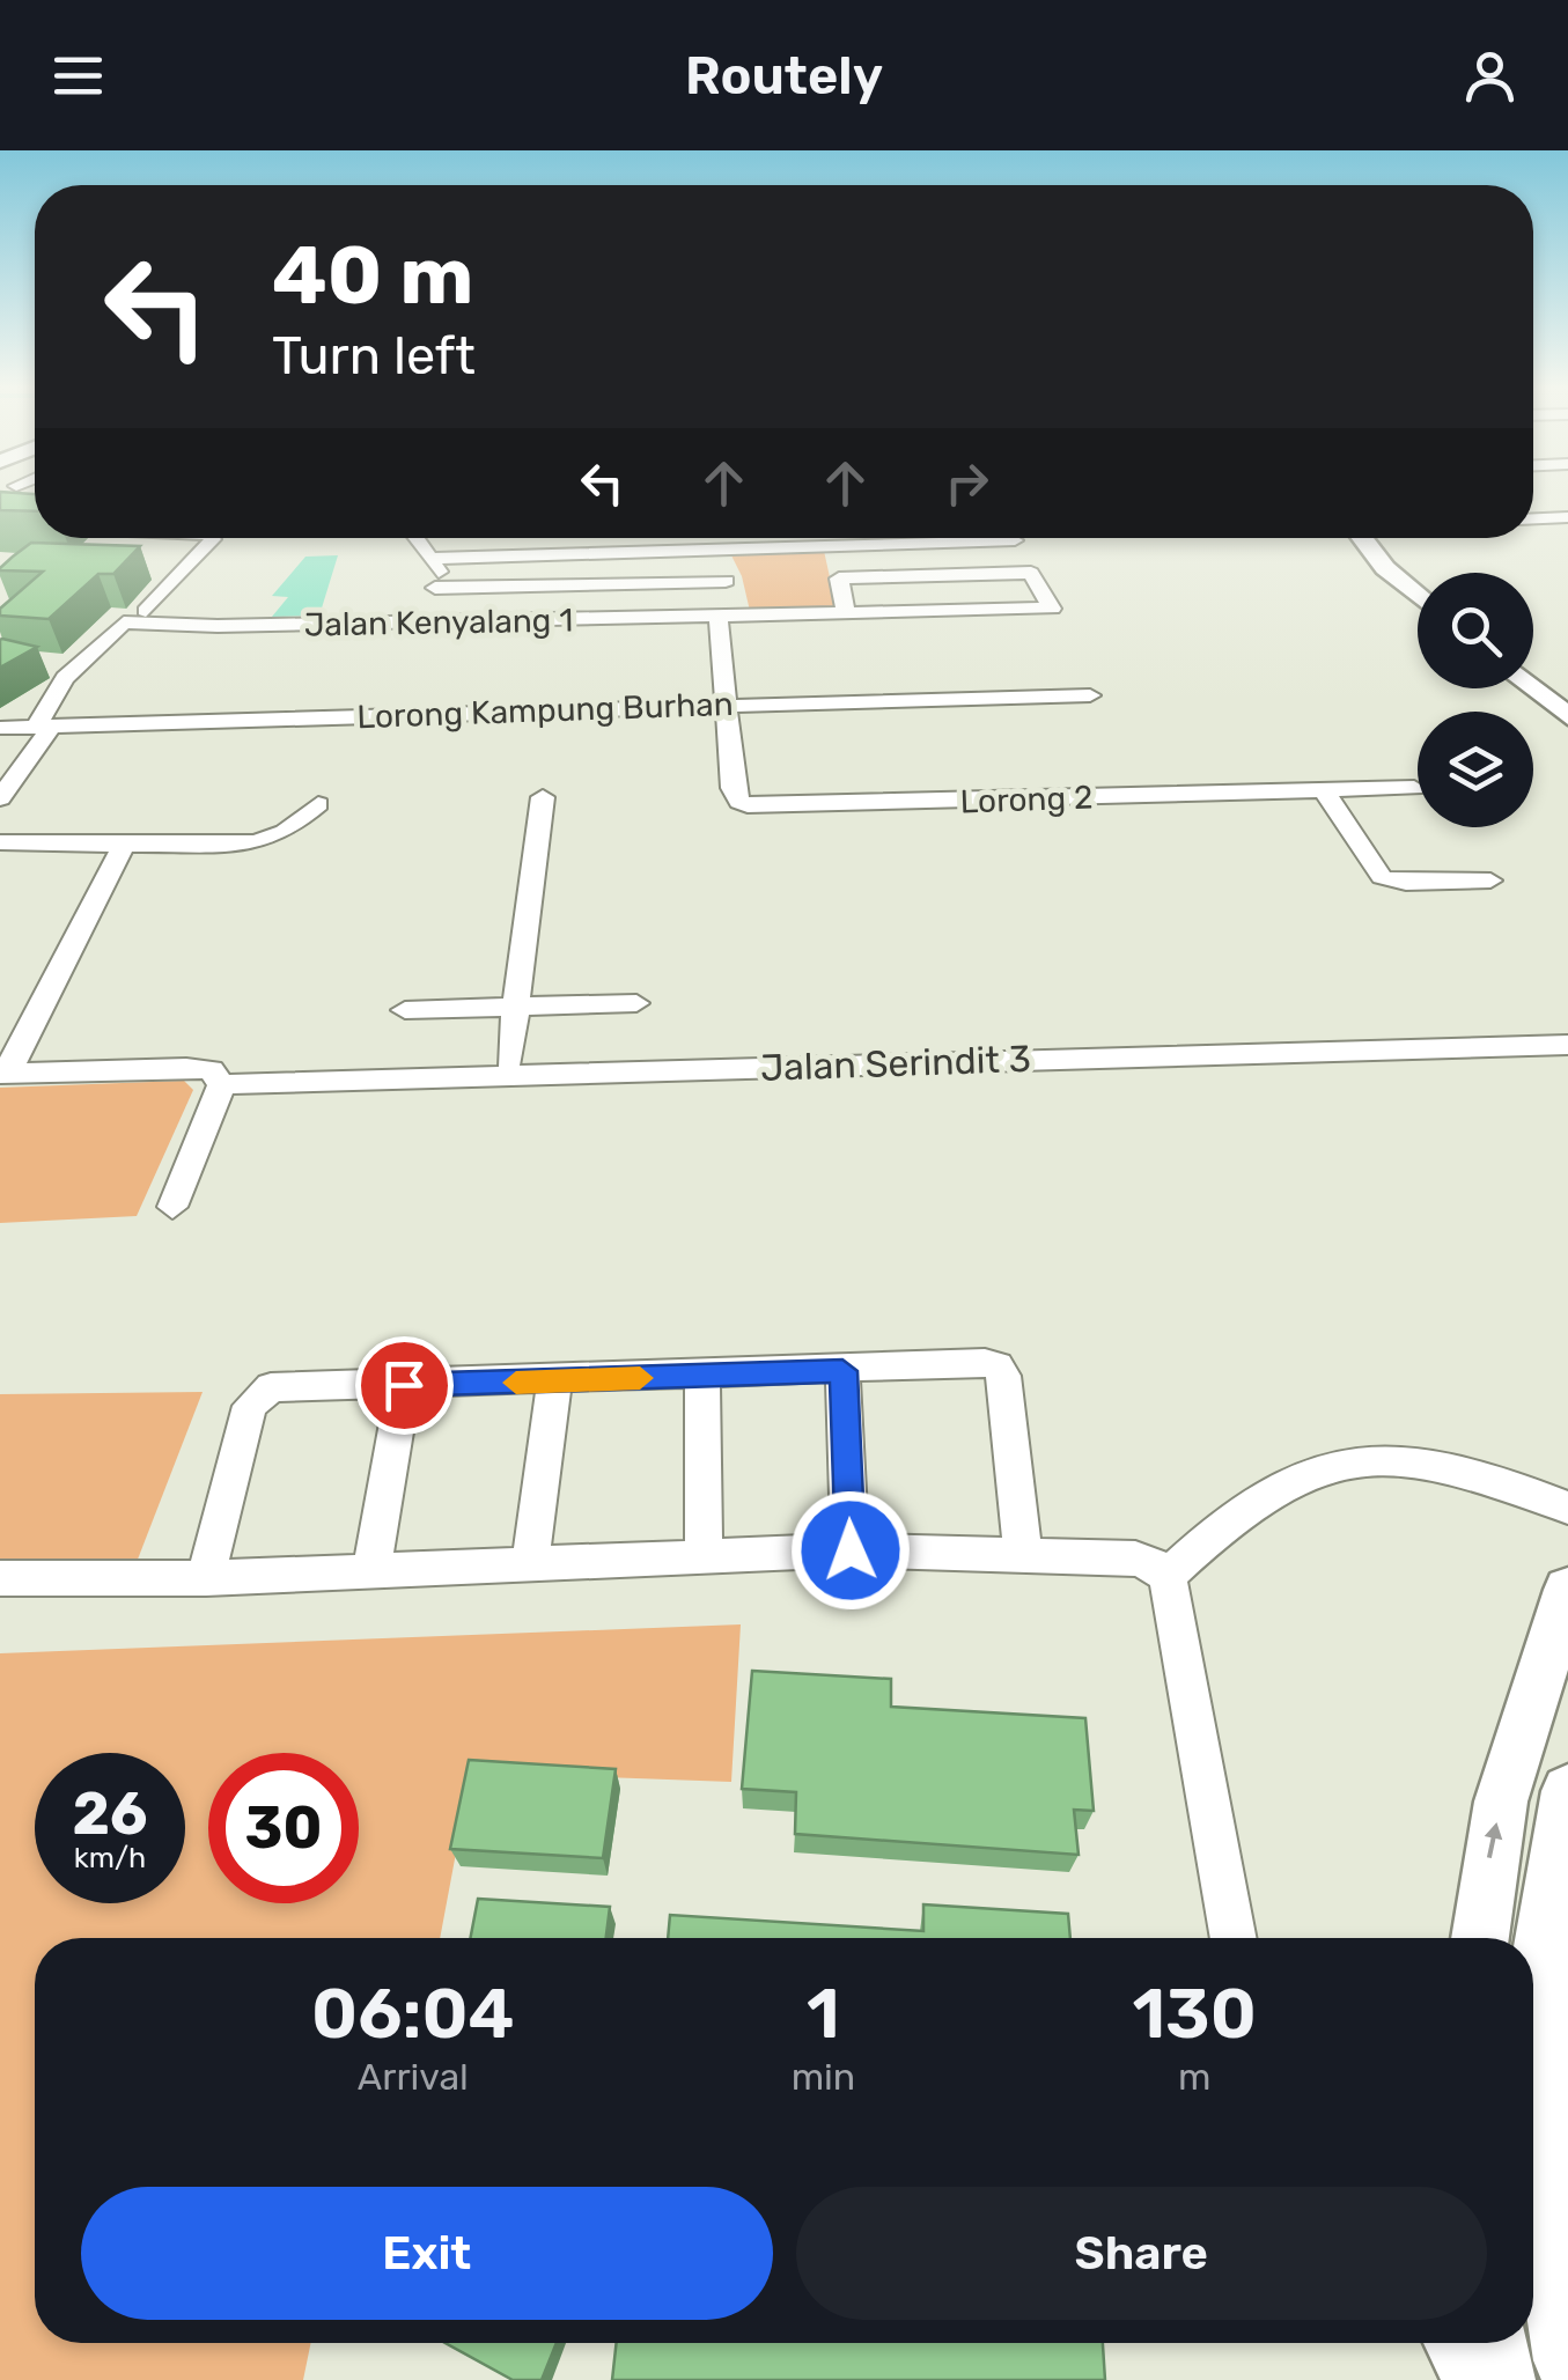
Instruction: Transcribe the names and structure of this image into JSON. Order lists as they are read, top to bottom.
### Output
{
  "streets": {
    "street": [
      "Jalan Kenyalang 1",
      "Lorong Kampung Burhan",
      "Lorong 2",
      "Jalan Serindit 3"
    ]
  },
  "crossings": [
    ["Jalan Kenyalang 1", "Lorong Kampung Burhan"],
    ["Lorong Kampung Burhan", "Lorong 2"]
  ],
  "page": {
    "header": "Routely",
    "turn": ["40 m", "Turn left"],
    "speed": "26 km/h",
    "limit": "30",
    "eta": [
      "06:04",
      "Arrival",
      "1",
      "min",
      "130",
      "m"
    ],
    "buttons": ["Exit", "Share"]
  }
}
